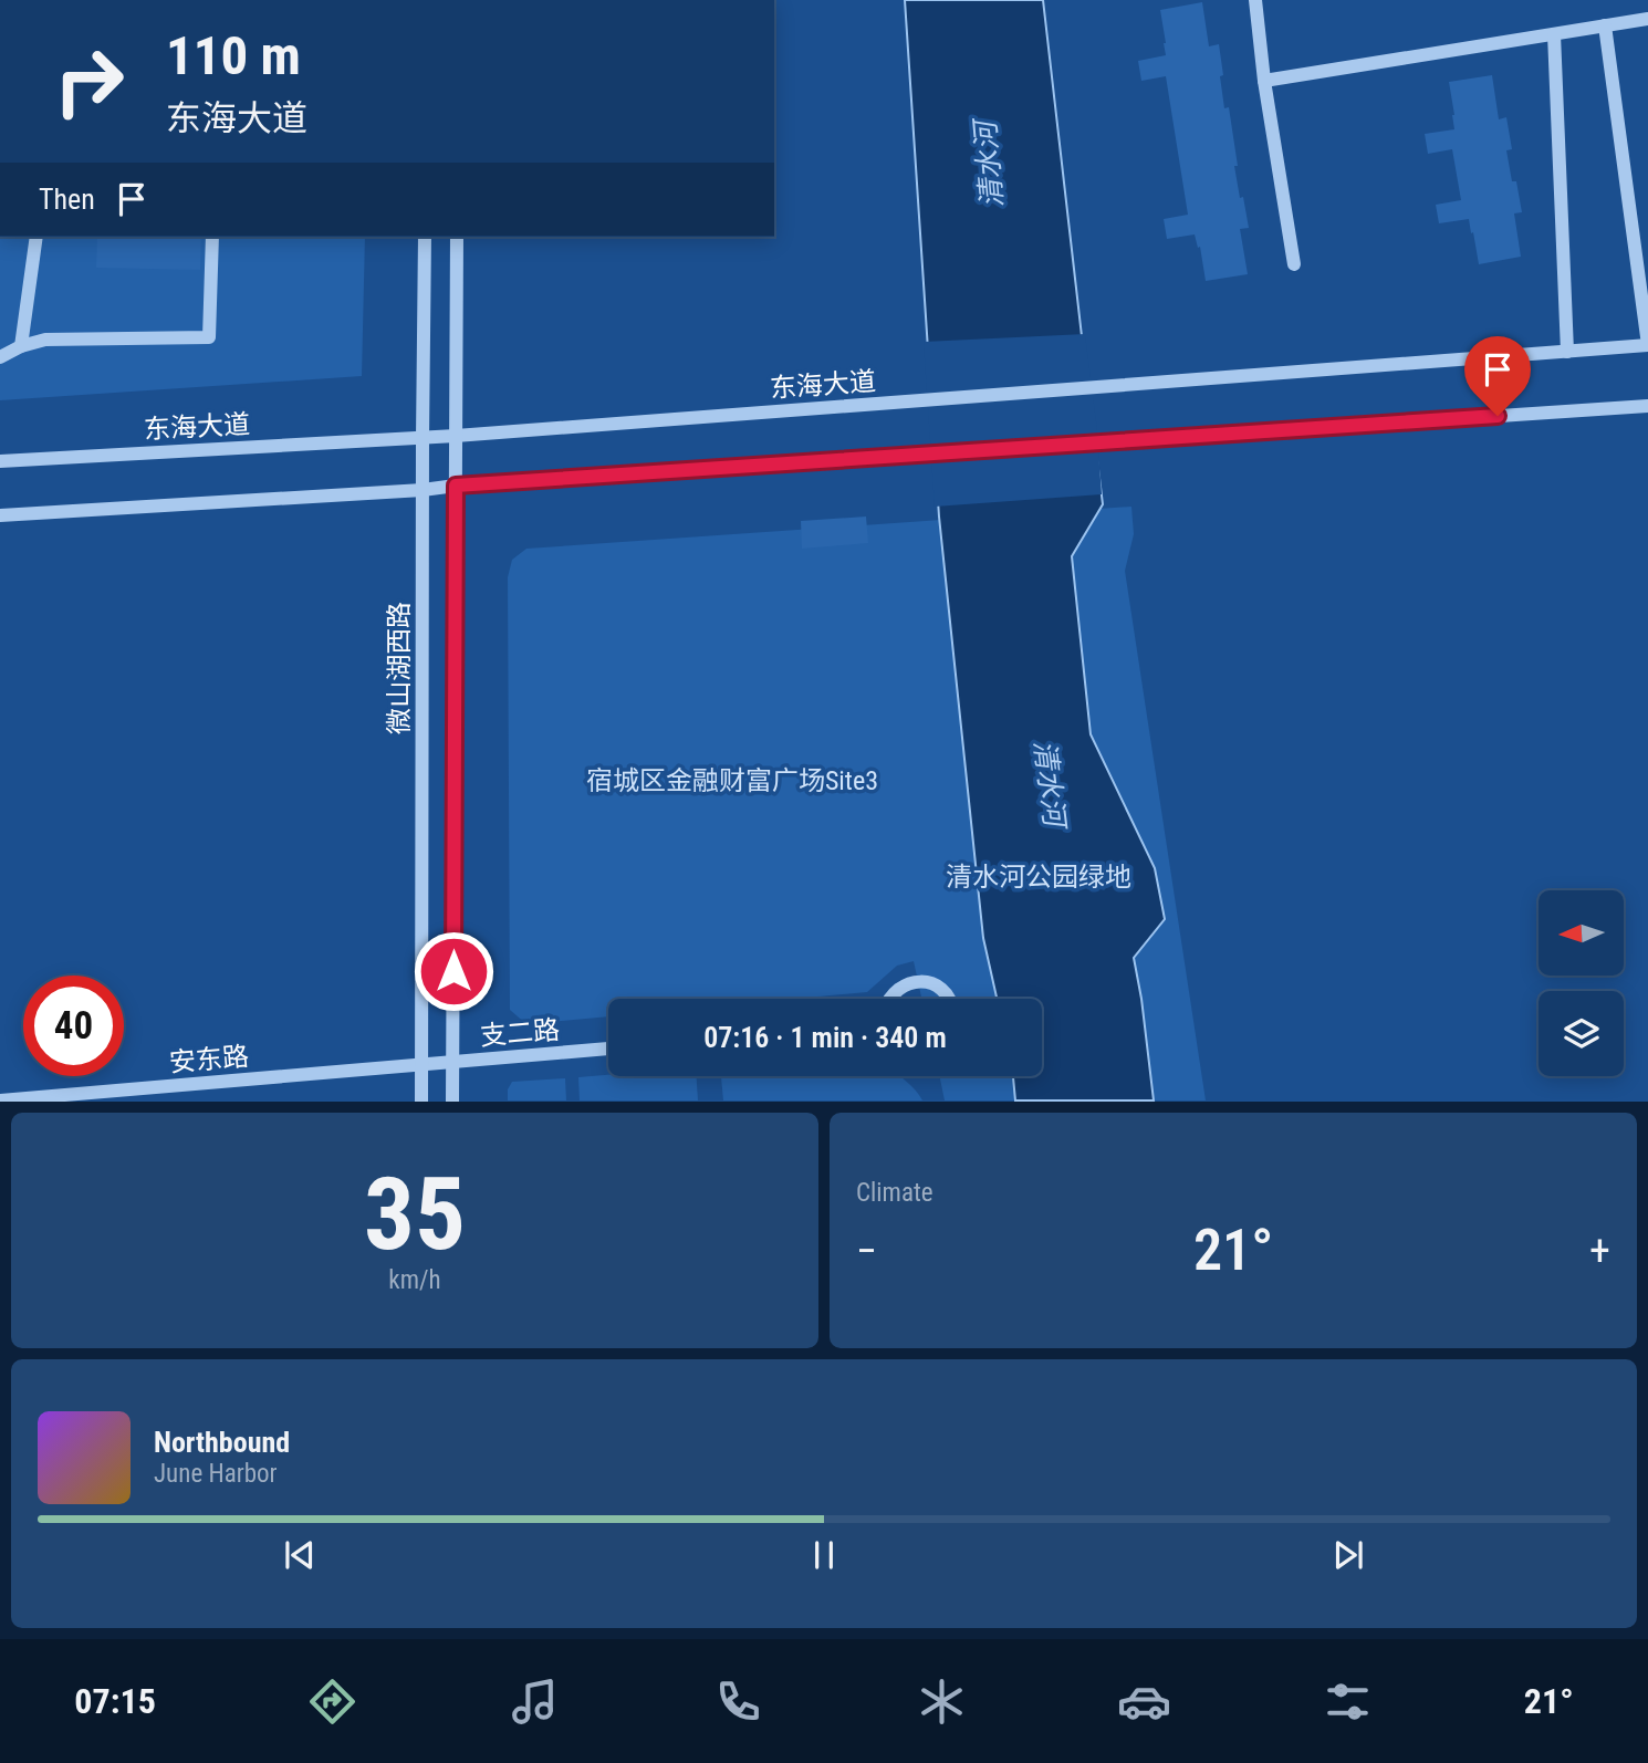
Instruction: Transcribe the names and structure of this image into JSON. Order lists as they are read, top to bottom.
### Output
{
  "streets": {
    "street": [
      "东海大道",
      "微山湖西路",
      "支二路",
      "安东路"
    ]
  },
  "crossings": [
    ["东海大道", "微山湖西路"],
    ["微山湖西路", "支二路"],
    ["微山湖西路", "安东路"],
    ["支二路", "安东路"]
  ],
  "water": ["清水河"],
  "parks": ["宿城区金融财富广场Site3", "清水河公园绿地"],
  "north": "left",
  "page": {
    "turn": ["110 m", "东海大道"],
    "then": "Then",
    "limit": "40",
    "trip": "07:16 · 1 min · 340 m",
    "tile": [
      ["35", "km/h"],
      "Climate"
    ],
    "heat": ["−", "21°", "+"],
    "song": ["Northbound", "June Harbor"],
    "tabs": ["07:15", "21°"]
  }
}
